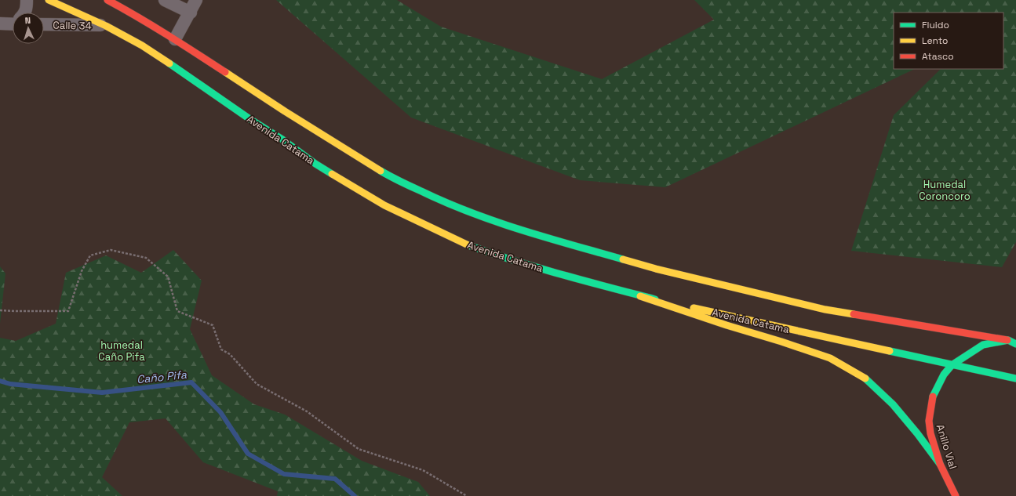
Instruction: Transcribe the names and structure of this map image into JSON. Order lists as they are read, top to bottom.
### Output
{
  "streets": {
    "main road": ["Avenida Catama", "Anillo Vial"],
    "street": ["Calle 34"]
  },
  "crossings": [
    ["Calle 34", "Avenida Catama"],
    ["Avenida Catama", "Anillo Vial"]
  ],
  "water": ["Caño Pifa"],
  "parks": ["Humedal Coroncoro", "humedal Caño Pifa"],
  "legend": ["Fluido", "Lento", "Atasco"],
  "north": "top"
}
